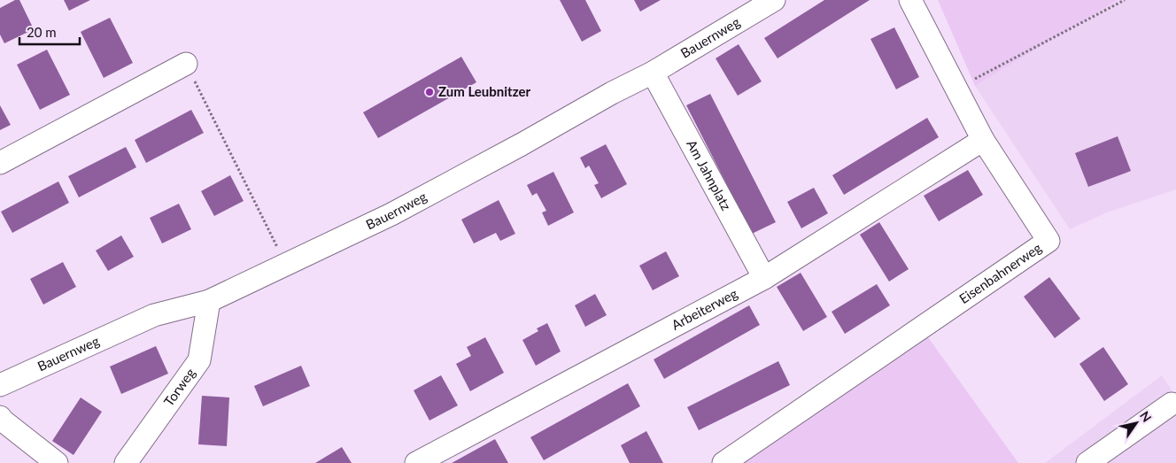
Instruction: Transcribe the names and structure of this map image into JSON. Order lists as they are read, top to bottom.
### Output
{
  "streets": {
    "street": [
      "Bauernweg",
      "Am Jahnplatz",
      "Eisenbahnerweg",
      "Arbeiterweg",
      "Torweg"
    ]
  },
  "crossings": [
    ["Bauernweg", "Am Jahnplatz"],
    ["Bauernweg", "Torweg"],
    ["Am Jahnplatz", "Arbeiterweg"],
    ["Eisenbahnerweg", "Arbeiterweg"]
  ],
  "places": ["Zum Leubnitzer"],
  "scale_bar": "20 m",
  "north": "top right"
}
